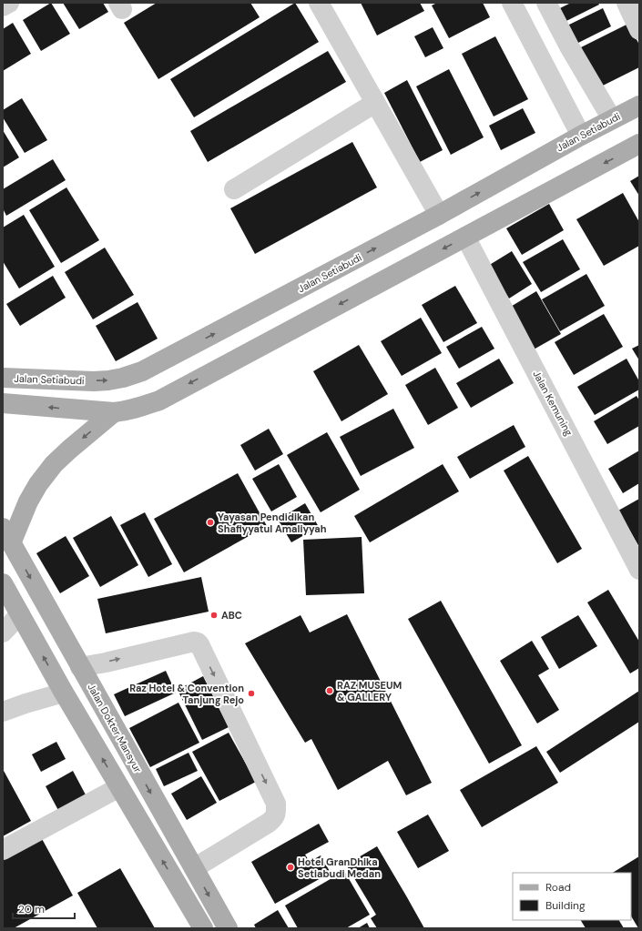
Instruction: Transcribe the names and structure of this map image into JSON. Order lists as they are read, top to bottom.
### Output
{
  "streets": {
    "main road": ["Jalan Setiabudi", "Jalan Dokter Mansyur"],
    "street": ["Jalan Kemuning"]
  },
  "places": [
    "Yayasan Pendidikan Shafiyyatul Amaliyyah",
    "ABC",
    "RAZ MUSEUM & GALLERY",
    "Raz Hotel & Convention Tanjung Rejo",
    "Hotel GranDhika Setiabudi Medan"
  ],
  "legend": ["Road", "Building"],
  "scale_bar": "20 m"
}
